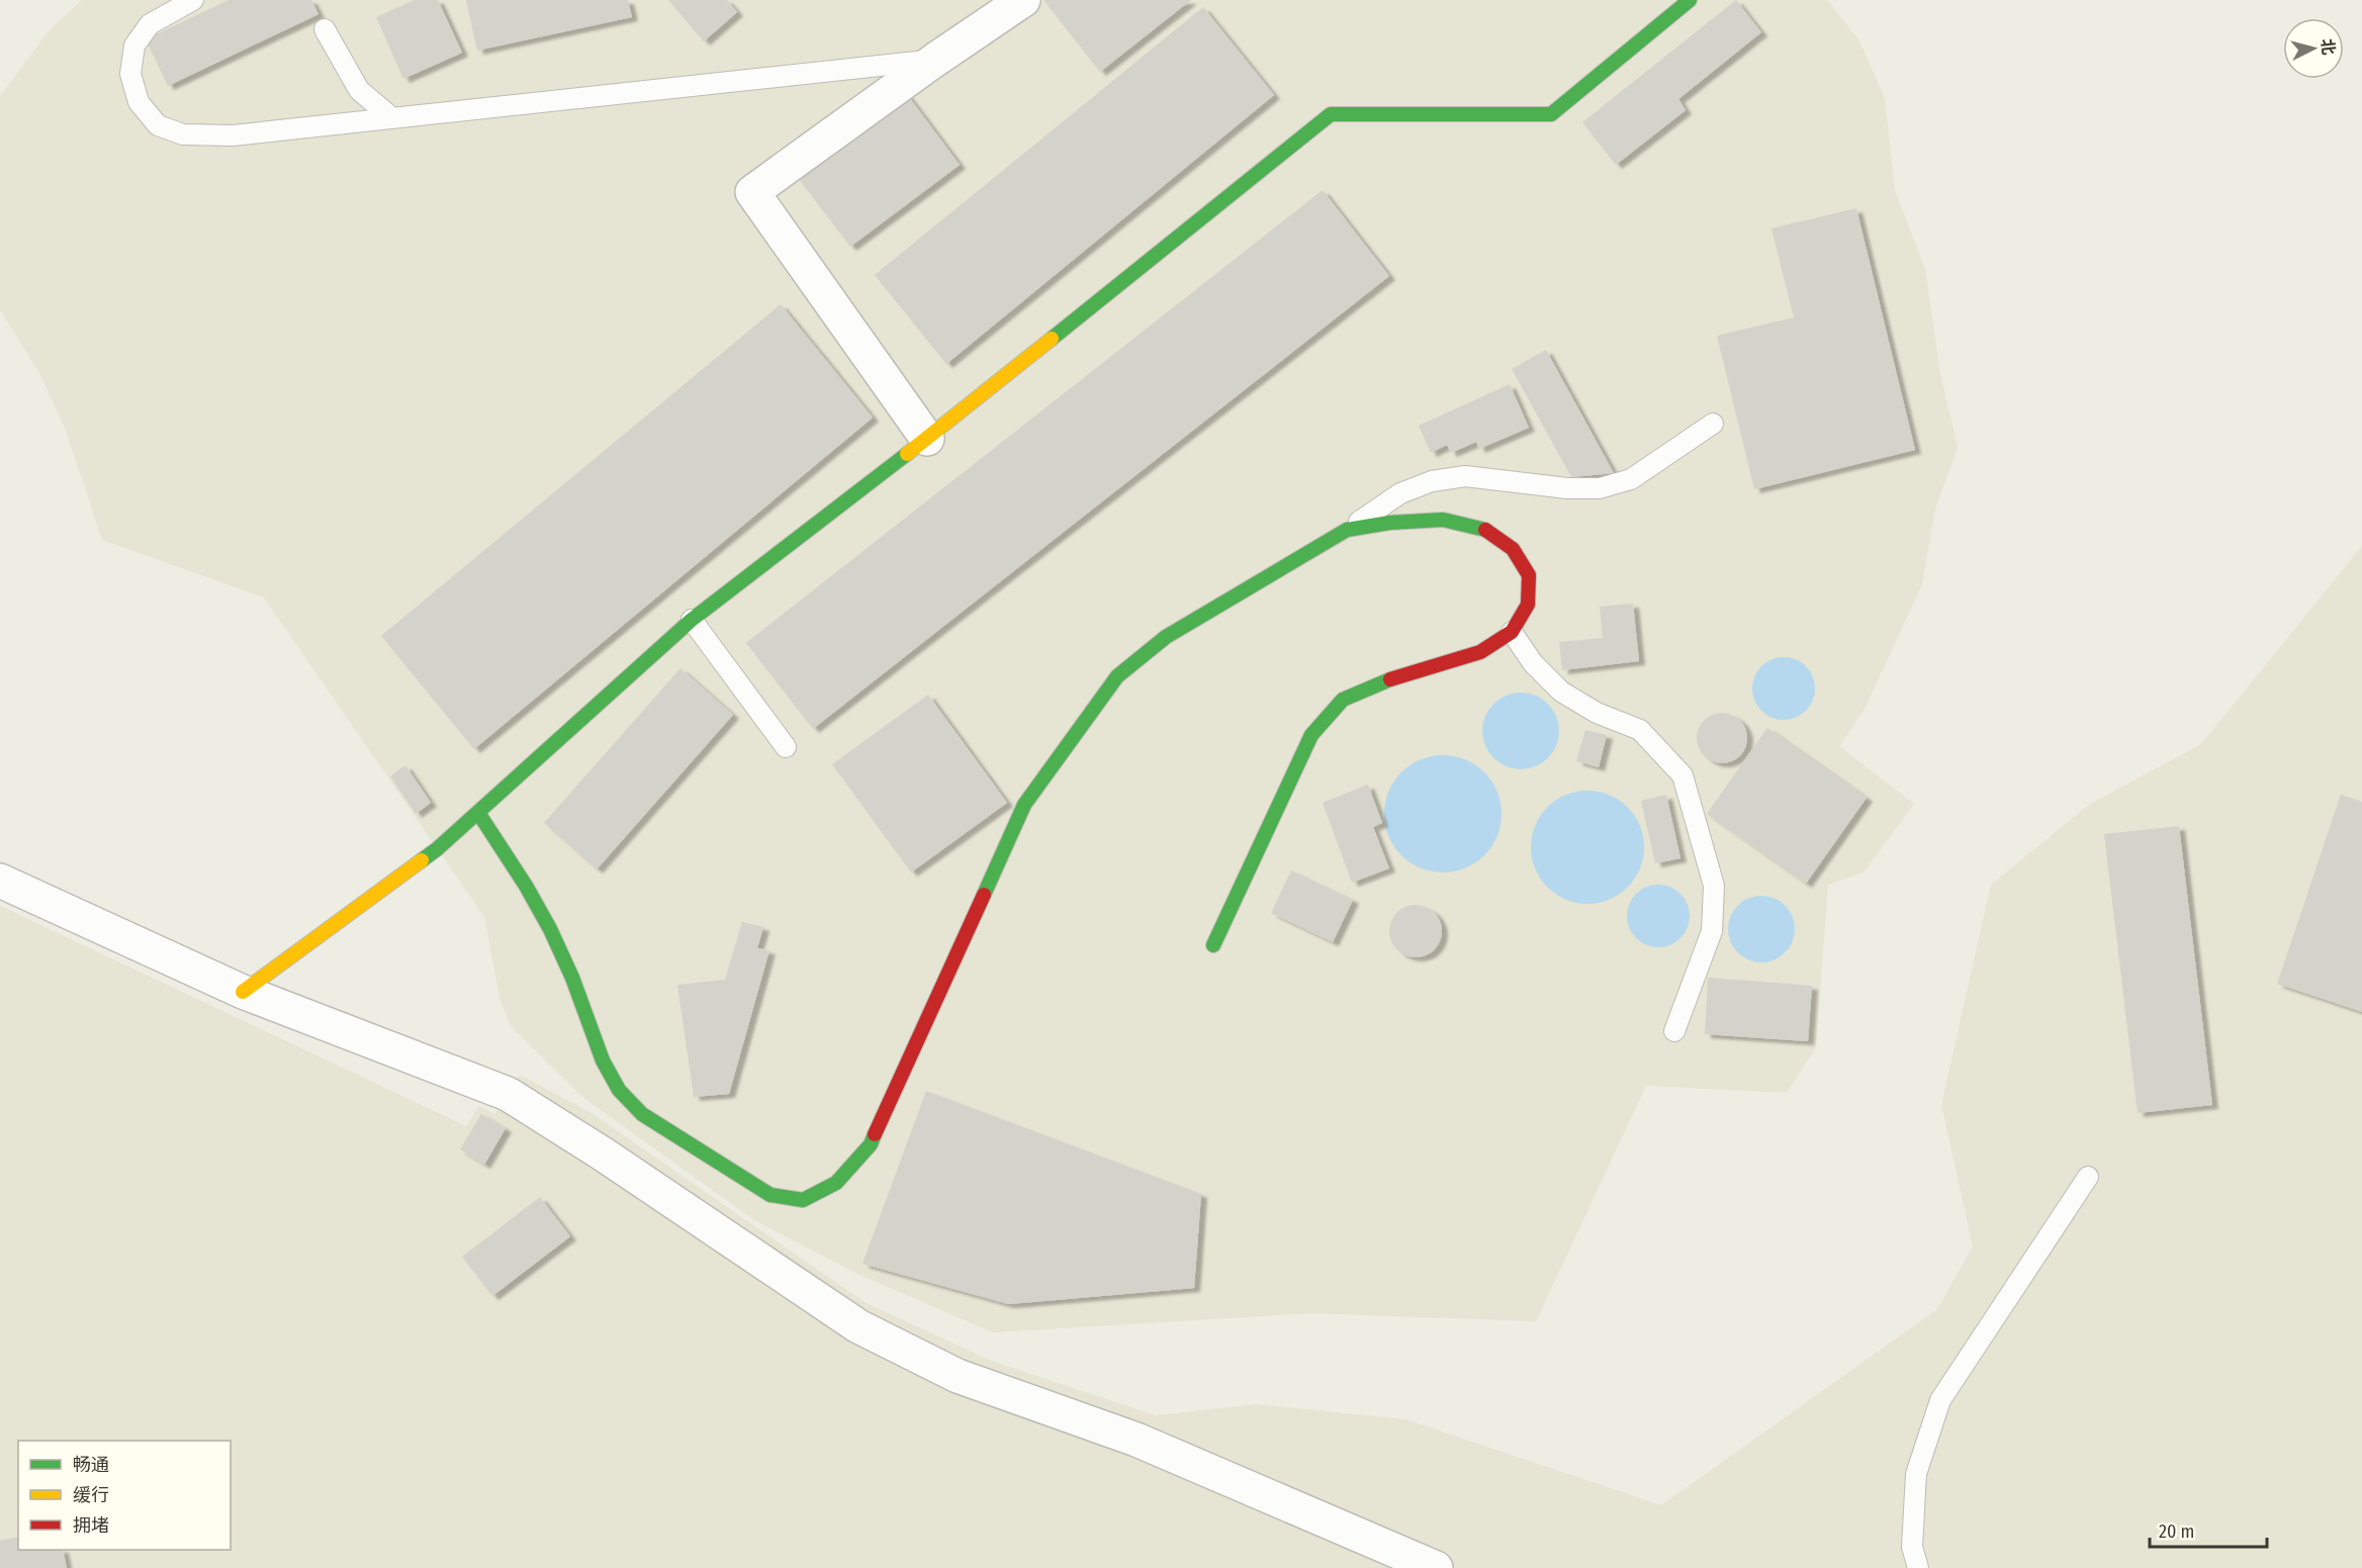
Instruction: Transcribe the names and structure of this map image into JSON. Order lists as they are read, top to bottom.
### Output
{
  "legend": ["畅通", "缓行", "拥堵"],
  "scale_bar": "20 m",
  "north": "right"
}
